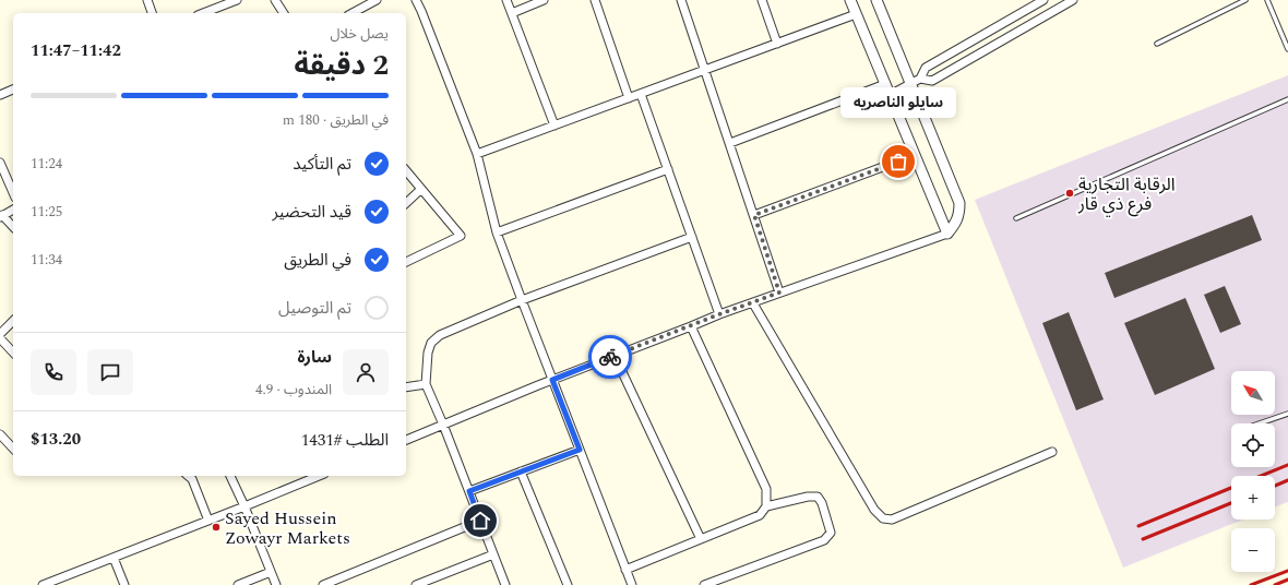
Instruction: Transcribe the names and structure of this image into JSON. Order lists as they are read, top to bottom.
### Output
{
  "places": ["سايلو الناصريه", "الرقابة التجارية فرع ذي قار", "Sayed Hussein Zowayr Markets"],
  "north": "top left",
  "page": {
    "heading": ["2 دقيقة", "يصل خلال", "11:42–11:47"],
    "panel": [
      "سارة",
      "المندوب · 4.9",
      "الطلب #1431",
      "$13.20"
    ],
    "bubble": "سايلو الناصريه",
    "bar": "في الطريق · 180 m",
    "list": [
      ["تم التأكيد", "11:24"],
      ["قيد التحضير", "11:25"],
      ["في الطريق", "11:34"],
      "تم التوصيل"
    ],
    "map_buttons": ["+", "−"]
  }
}
